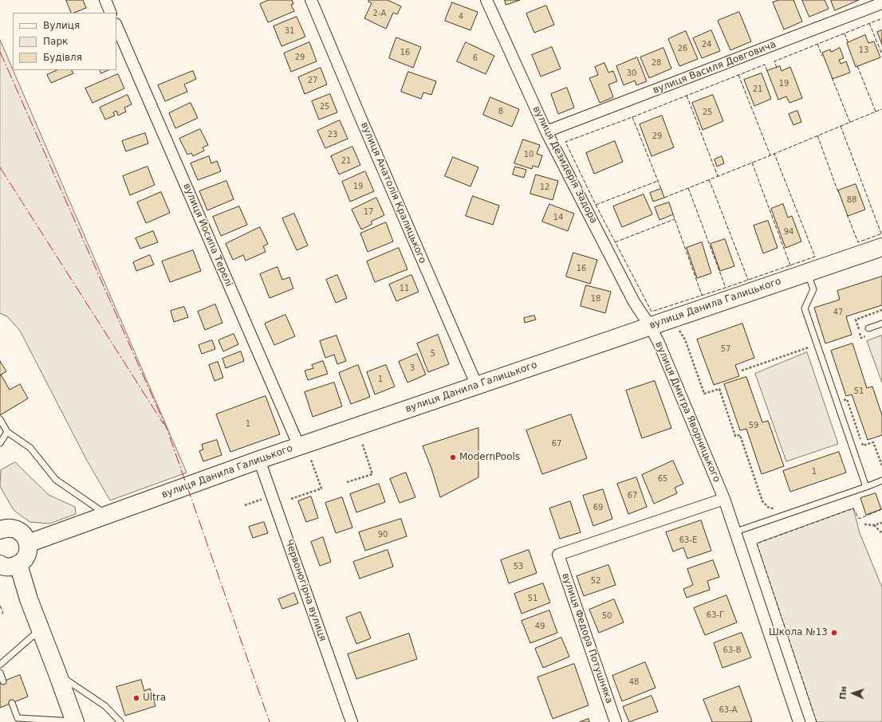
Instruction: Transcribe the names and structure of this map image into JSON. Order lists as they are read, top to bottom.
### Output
{
  "streets": {
    "main road": ["вулиця Данила Галицького"],
    "street": [
      "вулиця Василя Довговича",
      "вулиця Дезидерія Задора",
      "вулиця Анатолія Кралицького",
      "вулиця Йосипа Терелі",
      "вулиця Дмитра Яворницького",
      "Червоногірна вулиця",
      "вулиця Федора Потушняка"
    ]
  },
  "crossings": [
    ["вулиця Василя Довговича", "вулиця Дезидерія Задора"],
    ["вулиця Дезидерія Задора", "вулиця Данила Галицького"],
    ["вулиця Дезидерія Задора", "вулиця Дмитра Яворницького"],
    ["вулиця Анатолія Кралицького", "вулиця Данила Галицького"],
    ["вулиця Йосипа Терелі", "вулиця Данила Галицького"],
    ["вулиця Данила Галицького", "вулиця Дмитра Яворницького"],
    ["вулиця Данила Галицького", "Червоногірна вулиця"],
    ["вулиця Дмитра Яворницького", "вулиця Федора Потушняка"]
  ],
  "places": ["ModernPools", "Школа №13", "Ultra"],
  "house_numbers": [
    "2-А",
    "4",
    "31",
    "24",
    "26",
    "13",
    "16",
    "29",
    "6",
    "28",
    "30",
    "27",
    "19",
    "21",
    "25",
    "8",
    "25",
    "23",
    "29",
    "10",
    "21",
    "19",
    "12",
    "88",
    "17",
    "14",
    "94",
    "16",
    "11",
    "18",
    "47",
    "57",
    "5",
    "3",
    "1",
    "51",
    "1",
    "59",
    "67",
    "1",
    "65",
    "67",
    "69",
    "90",
    "63-Е",
    "53",
    "52",
    "51",
    "63-Г",
    "50",
    "49",
    "63-В",
    "48",
    "63-А"
  ],
  "legend": ["Вулиця", "Парк", "Будівля"],
  "north": "left"
}
